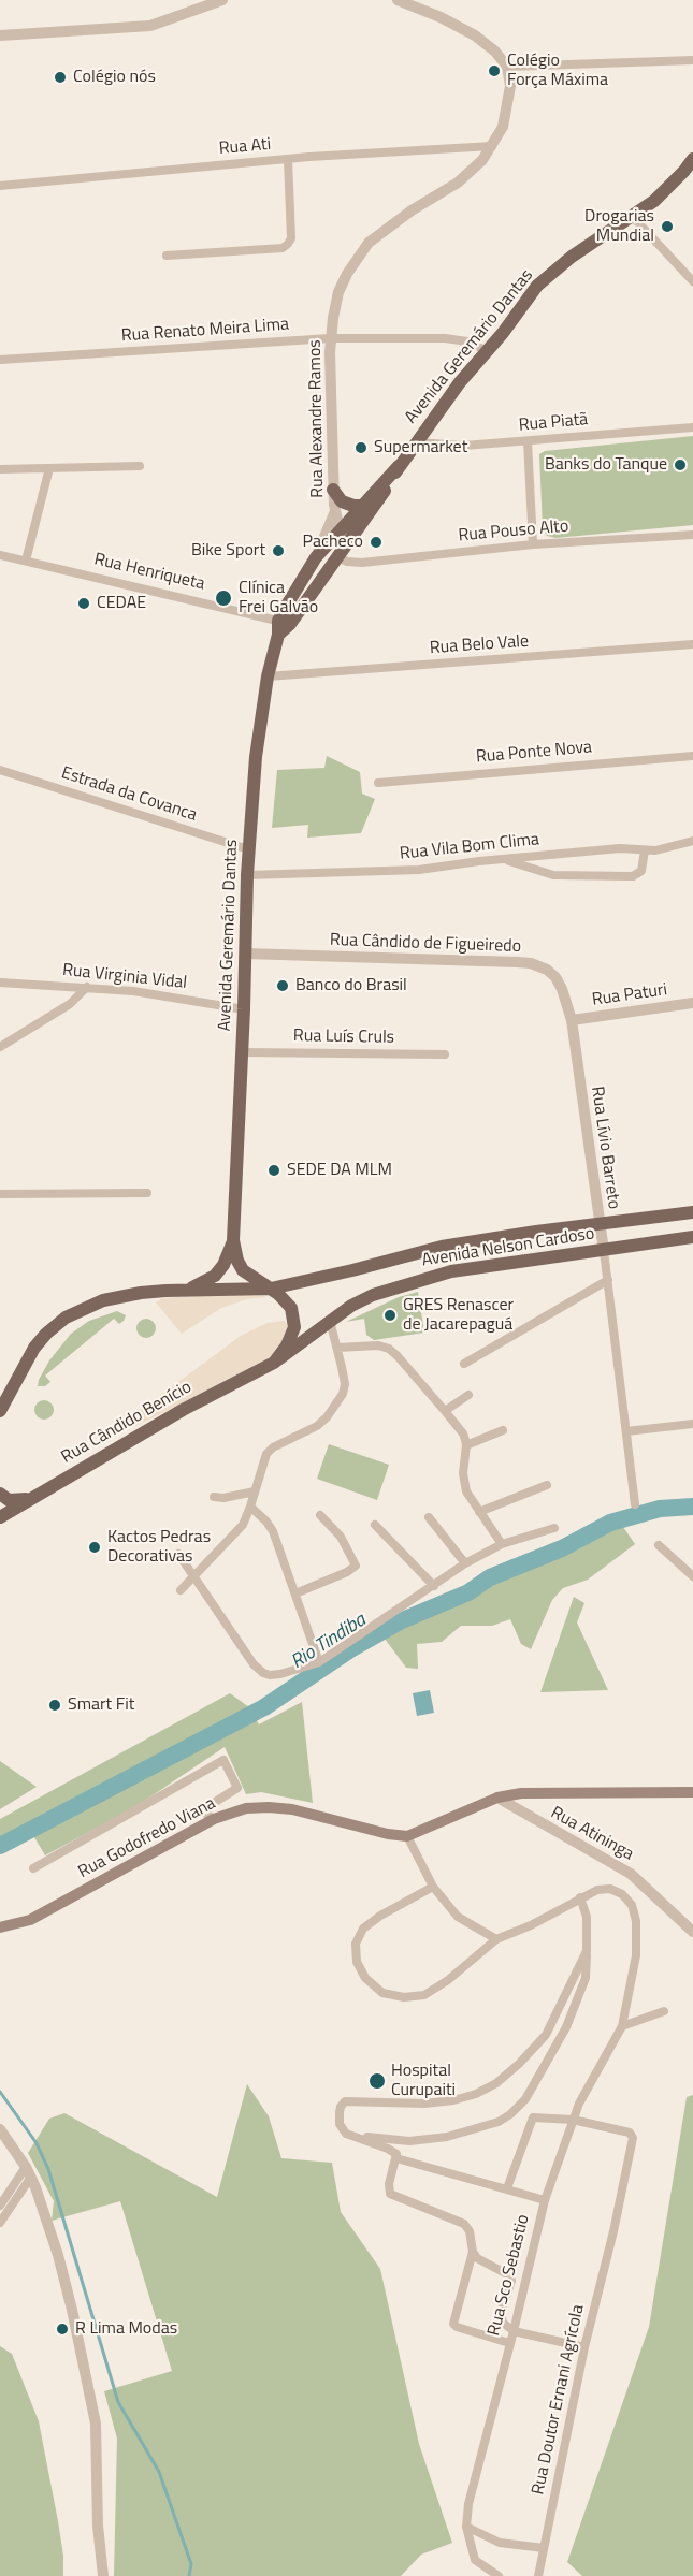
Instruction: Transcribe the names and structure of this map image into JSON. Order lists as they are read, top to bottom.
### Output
{
  "streets": {
    "main road": [
      "Avenida Geremário Dantas",
      "Avenida Nelson Cardoso",
      "Rua Cândido Benício",
      "Rua Godofredo Viana"
    ],
    "street": [
      "Rua Ati",
      "Rua Renato Meira Lima",
      "Rua Alexandre Ramos",
      "Rua Piatã",
      "Rua Pouso Alto",
      "Rua Henriqueta",
      "Rua Belo Vale",
      "Rua Ponte Nova",
      "Estrada da Covanca",
      "Rua Vila Bom Clima",
      "Rua Cândido de Figueiredo",
      "Rua Virginia Vidal",
      "Rua Paturi",
      "Rua Luís Cruls",
      "Rua Lívio Barreto",
      "Rua Atininga",
      "Rua Sco Sebastio",
      "Rua Doutor Ernani Agrícola"
    ]
  },
  "crossings": [
    ["Rua Ati", "Rua Alexandre Ramos"],
    ["Rua Renato Meira Lima", "Avenida Geremário Dantas"],
    ["Rua Renato Meira Lima", "Rua Alexandre Ramos"],
    ["Avenida Geremário Dantas", "Rua Alexandre Ramos"],
    ["Avenida Geremário Dantas", "Rua Piatã"],
    ["Avenida Geremário Dantas", "Rua Pouso Alto"],
    ["Avenida Geremário Dantas", "Rua Henriqueta"],
    ["Avenida Geremário Dantas", "Rua Belo Vale"],
    ["Avenida Geremário Dantas", "Estrada da Covanca"],
    ["Avenida Geremário Dantas", "Rua Vila Bom Clima"],
    ["Avenida Geremário Dantas", "Rua Cândido de Figueiredo"],
    ["Avenida Geremário Dantas", "Rua Virginia Vidal"],
    ["Avenida Geremário Dantas", "Rua Luís Cruls"],
    ["Avenida Geremário Dantas", "Avenida Nelson Cardoso"],
    ["Avenida Geremário Dantas", "Rua Cândido Benício"],
    ["Rua Cândido de Figueiredo", "Rua Paturi"],
    ["Rua Cândido de Figueiredo", "Rua Lívio Barreto"],
    ["Rua Paturi", "Rua Lívio Barreto"],
    ["Rua Lívio Barreto", "Avenida Nelson Cardoso"],
    ["Avenida Nelson Cardoso", "Rua Cândido Benício"],
    ["Rua Sco Sebastio", "Rua Doutor Ernani Agrícola"]
  ],
  "water": ["Rio Tindiba"],
  "places": [
    "Colégio Força Máxima",
    "Colégio nós",
    "Drogarias Mundial",
    "Supermarket",
    "Banks do Tanque",
    "Pacheco",
    "Bike Sport",
    "Clínica Frei Galvão",
    "CEDAE",
    "Banco do Brasil",
    "SEDE DA MLM",
    "GRES Renascer de Jacarepaguá",
    "Kactos Pedras Decorativas",
    "Smart Fit",
    "Hospital Curupaiti",
    "R Lima Modas"
  ]
}
